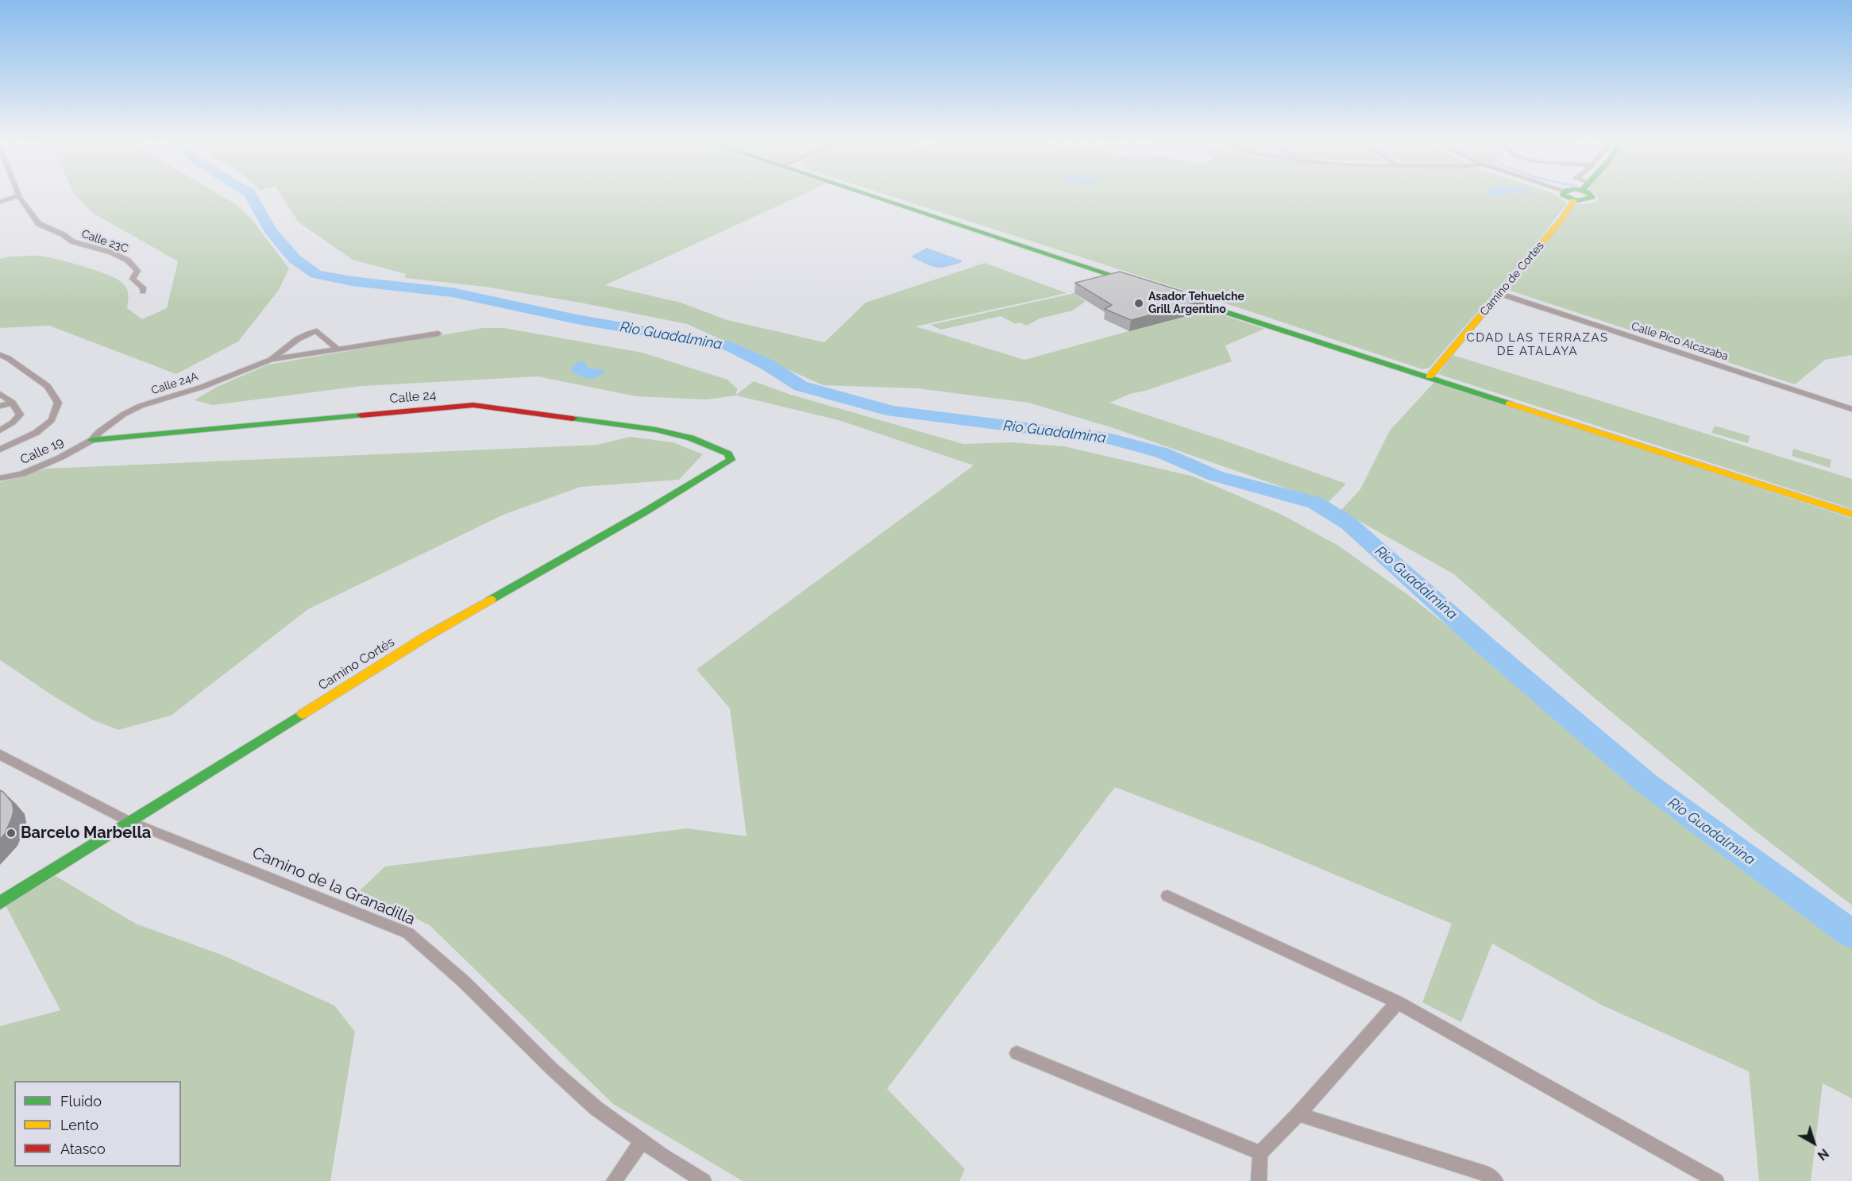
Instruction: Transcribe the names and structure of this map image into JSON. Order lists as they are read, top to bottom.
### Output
{
  "streets": {
    "street": [
      "Calle 23C",
      "Camino de Cortes",
      "Calle Pico Alcazaba",
      "Calle 24A",
      "Calle 24",
      "Calle 19",
      "Camino Cortés",
      "Camino de la Granadilla"
    ]
  },
  "crossings": [
    ["Camino de Cortes", "Calle Pico Alcazaba"],
    ["Calle 24A", "Calle 24"],
    ["Calle 24A", "Calle 19"],
    ["Calle 24", "Calle 19"],
    ["Calle 24", "Camino Cortés"],
    ["Camino Cortés", "Camino de la Granadilla"]
  ],
  "districts": ["CDAD LAS TERRAZAS DE ATALAYA"],
  "water": ["Rio Guadalmina"],
  "places": ["Asador Tehuelche Grill Argentino", "Barcelo Marbella"],
  "legend": ["Fluido", "Lento", "Atasco"],
  "north": "bottom right"
}
